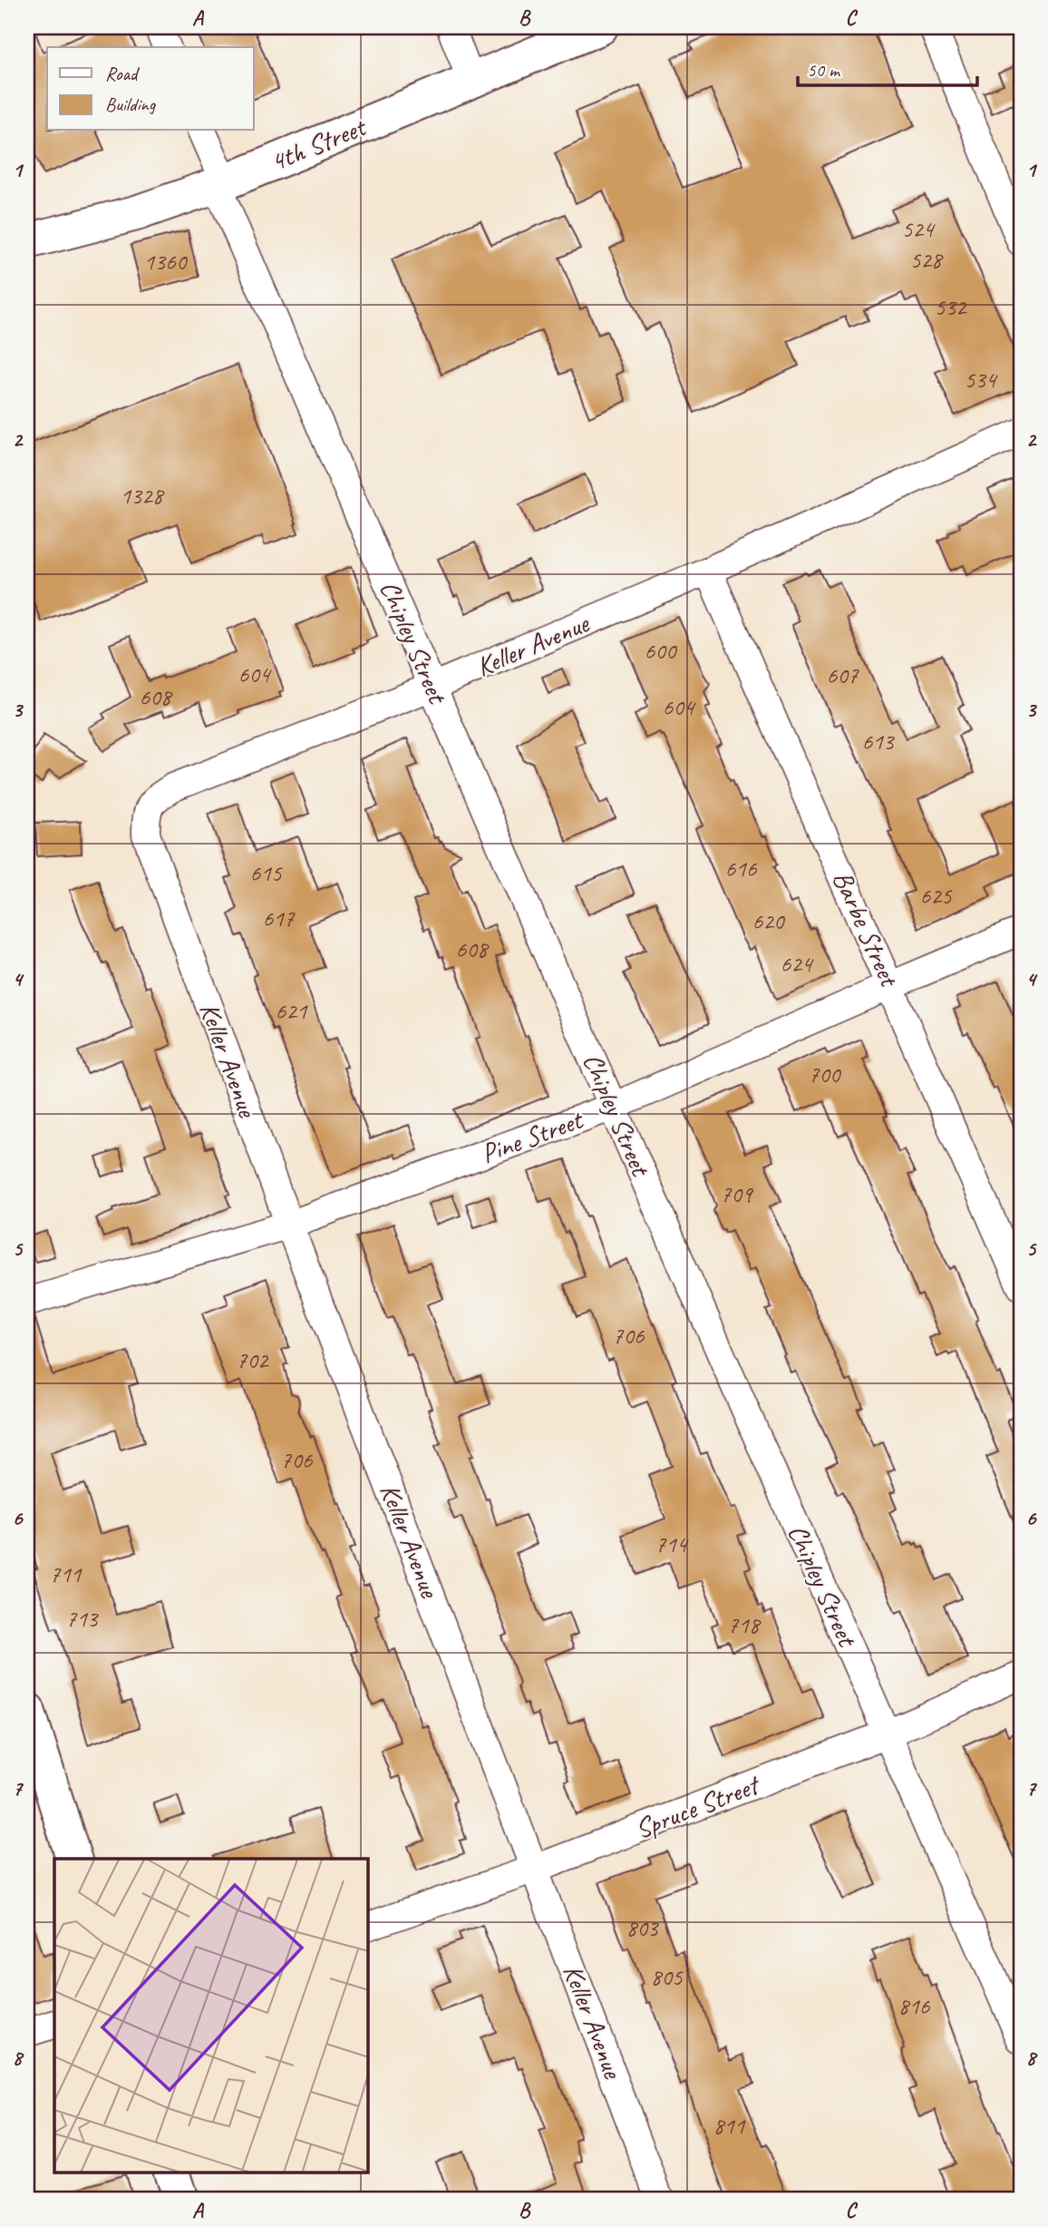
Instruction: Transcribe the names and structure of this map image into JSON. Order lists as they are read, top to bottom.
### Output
{
  "streets": {
    "main road": ["4th Street"],
    "street": [
      "Chipley Street",
      "Keller Avenue",
      "Barbe Street",
      "Pine Street",
      "Spruce Street"
    ]
  },
  "crossings": [
    ["4th Street", "Chipley Street"],
    ["Chipley Street", "Keller Avenue"],
    ["Chipley Street", "Pine Street"],
    ["Chipley Street", "Spruce Street"],
    ["Keller Avenue", "Barbe Street"],
    ["Keller Avenue", "Pine Street"],
    ["Keller Avenue", "Spruce Street"],
    ["Barbe Street", "Pine Street"]
  ],
  "house_numbers": [
    "524",
    "528",
    "1360",
    "532",
    "534",
    "1328",
    "600",
    "604",
    "607",
    "608",
    "604",
    "613",
    "616",
    "615",
    "625",
    "617",
    "620",
    "608",
    "624",
    "621",
    "700",
    "709",
    "706",
    "702",
    "706",
    "714",
    "711",
    "713",
    "718",
    "803",
    "805",
    "816",
    "811"
  ],
  "legend": ["Road", "Building"],
  "scale_bar": "50 m",
  "grid": {
    "columns": ["A", "B", "C"],
    "rows": [
      "1",
      "2",
      "3",
      "4",
      "5",
      "6",
      "7",
      "8"
    ]
  }
}
